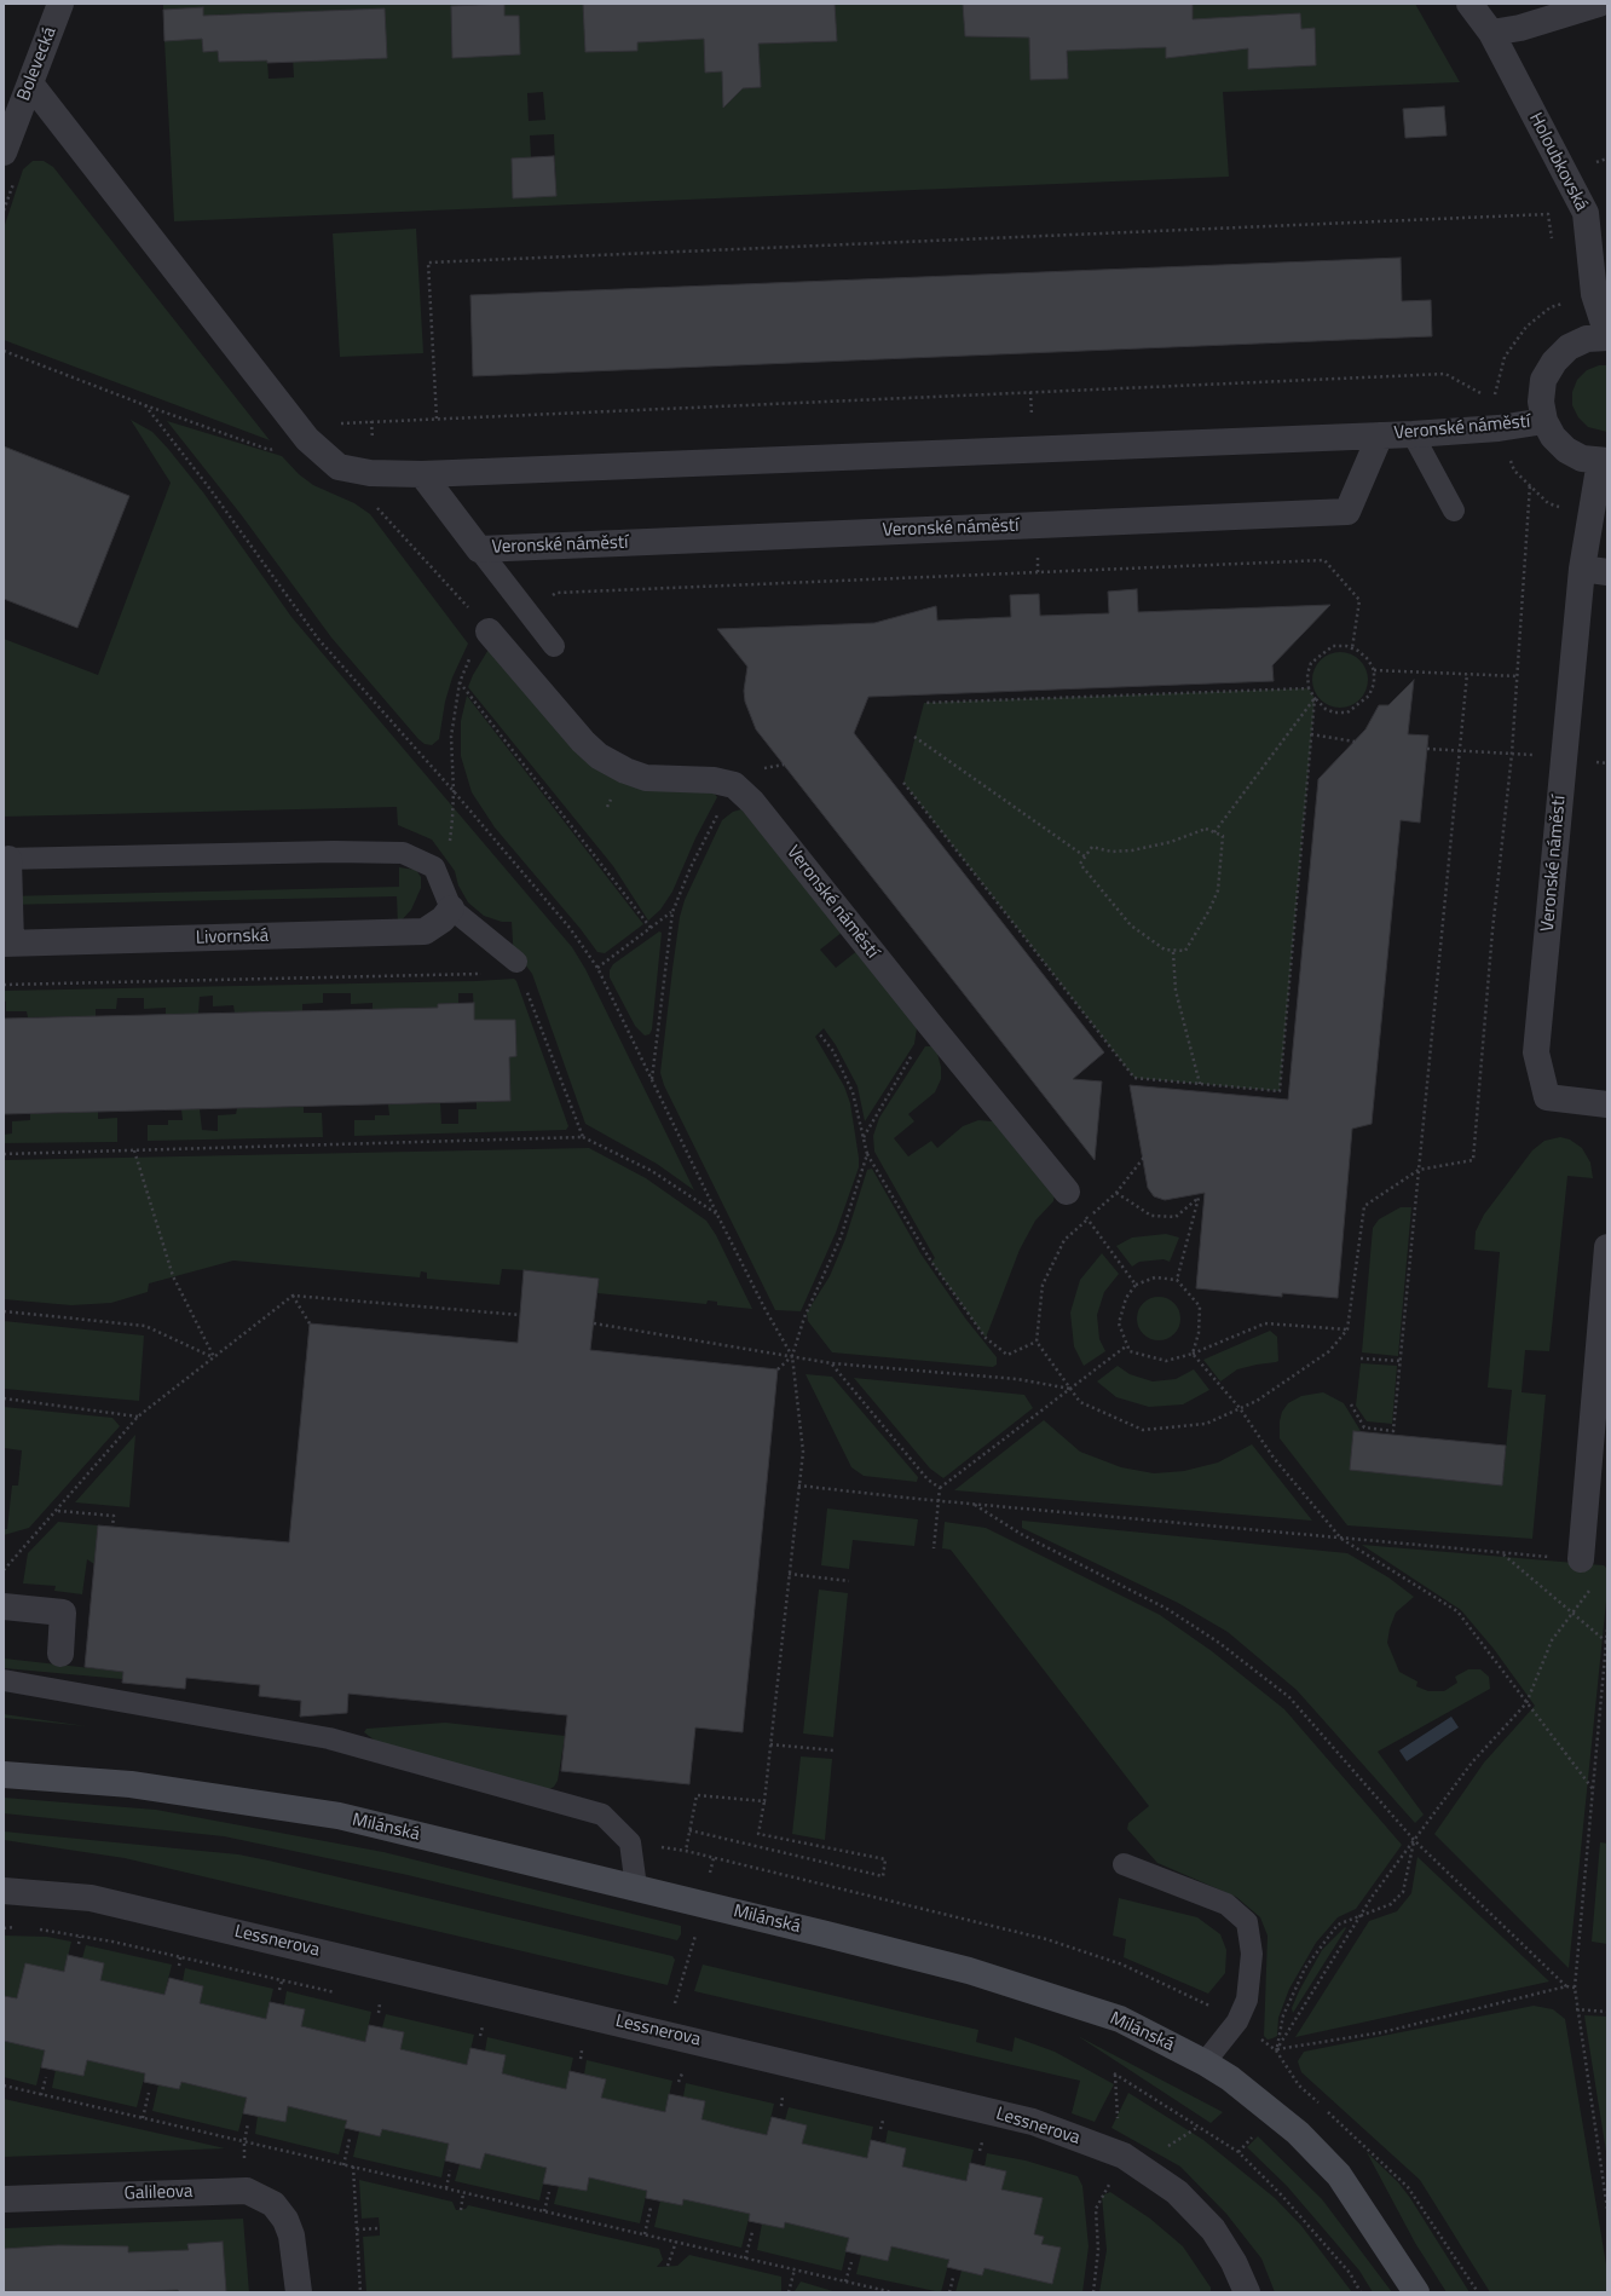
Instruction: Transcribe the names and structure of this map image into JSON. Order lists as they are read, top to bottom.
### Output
{
  "streets": {
    "street": [
      "Bolevecká",
      "Holoubkovská",
      "Veronské náměstí",
      "Livornská",
      "Milánská",
      "Lessnerova",
      "Galileova"
    ]
  },
  "crossings": [
    ["Holoubkovská", "Veronské náměstí"]
  ]
}
